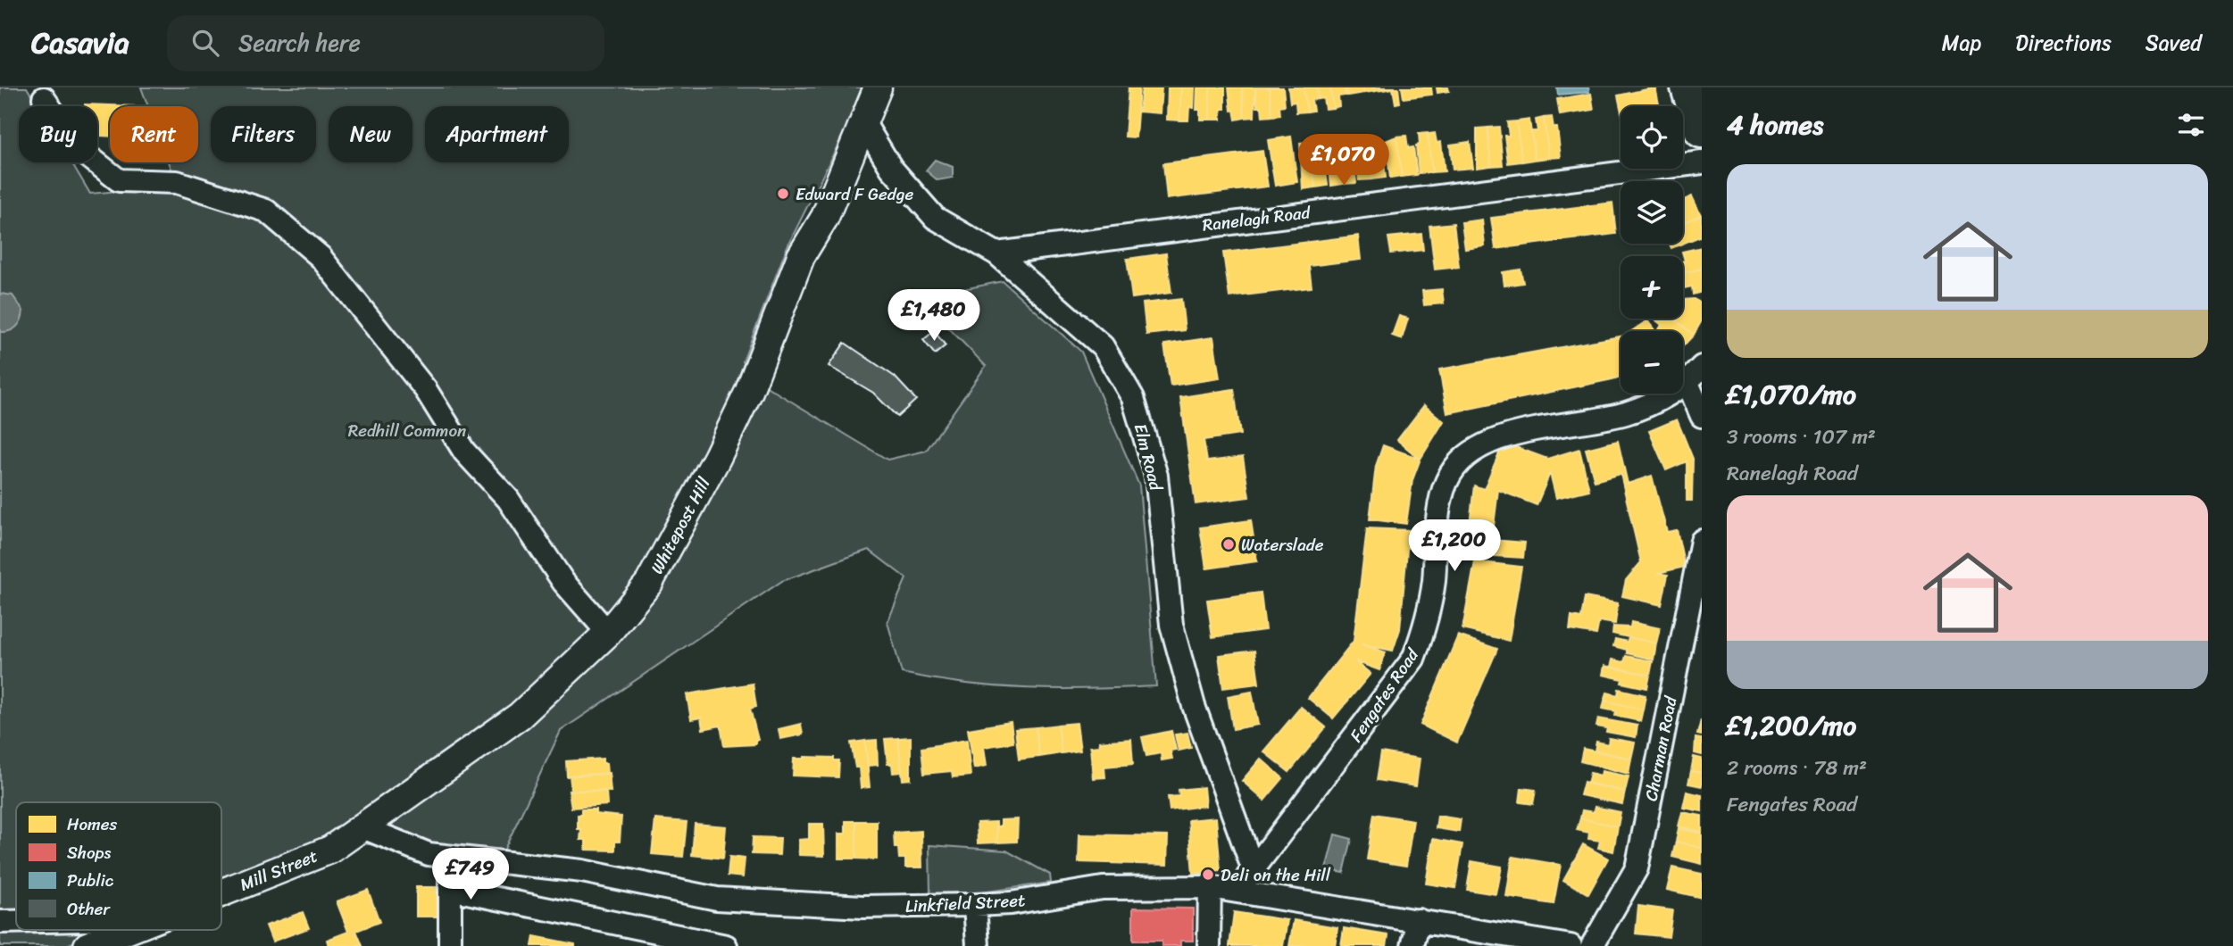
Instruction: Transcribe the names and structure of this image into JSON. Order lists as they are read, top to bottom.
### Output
{
  "streets": {
    "street": [
      "Ranelagh Road",
      "Elm Road",
      "Whitepost Hill",
      "Fengates Road",
      "Charman Road",
      "Mill Street",
      "Linkfield Street"
    ]
  },
  "crossings": [
    ["Ranelagh Road", "Elm Road"],
    ["Elm Road", "Whitepost Hill"],
    ["Elm Road", "Fengates Road"],
    ["Whitepost Hill", "Mill Street"],
    ["Whitepost Hill", "Linkfield Street"]
  ],
  "parks": ["Redhill Common"],
  "places": ["Edward F Gedge", "Waterslade", "Deli on the Hill"],
  "legend": [
    "Homes",
    "Shops",
    "Public",
    "Other"
  ],
  "page": {
    "header": "Casavia",
    "search": "Search here",
    "nav": ["Map", "Directions", "Saved"],
    "heading": "4 homes",
    "map_buttons": ["+", "−"],
    "chip": [
      "Buy",
      "Rent",
      "Filters",
      "New",
      "Apartment"
    ],
    "price": [
      "£1,070",
      "£1,480",
      "£1,200",
      "£749"
    ],
    "list": [
      {
        "name": "£1,070/mo",
        "note": "3 rooms · 107 m² · Ranelagh Road"
      },
      {
        "name": "£1,200/mo",
        "note": "2 rooms · 78 m² · Fengates Road"
      }
    ]
  }
}
